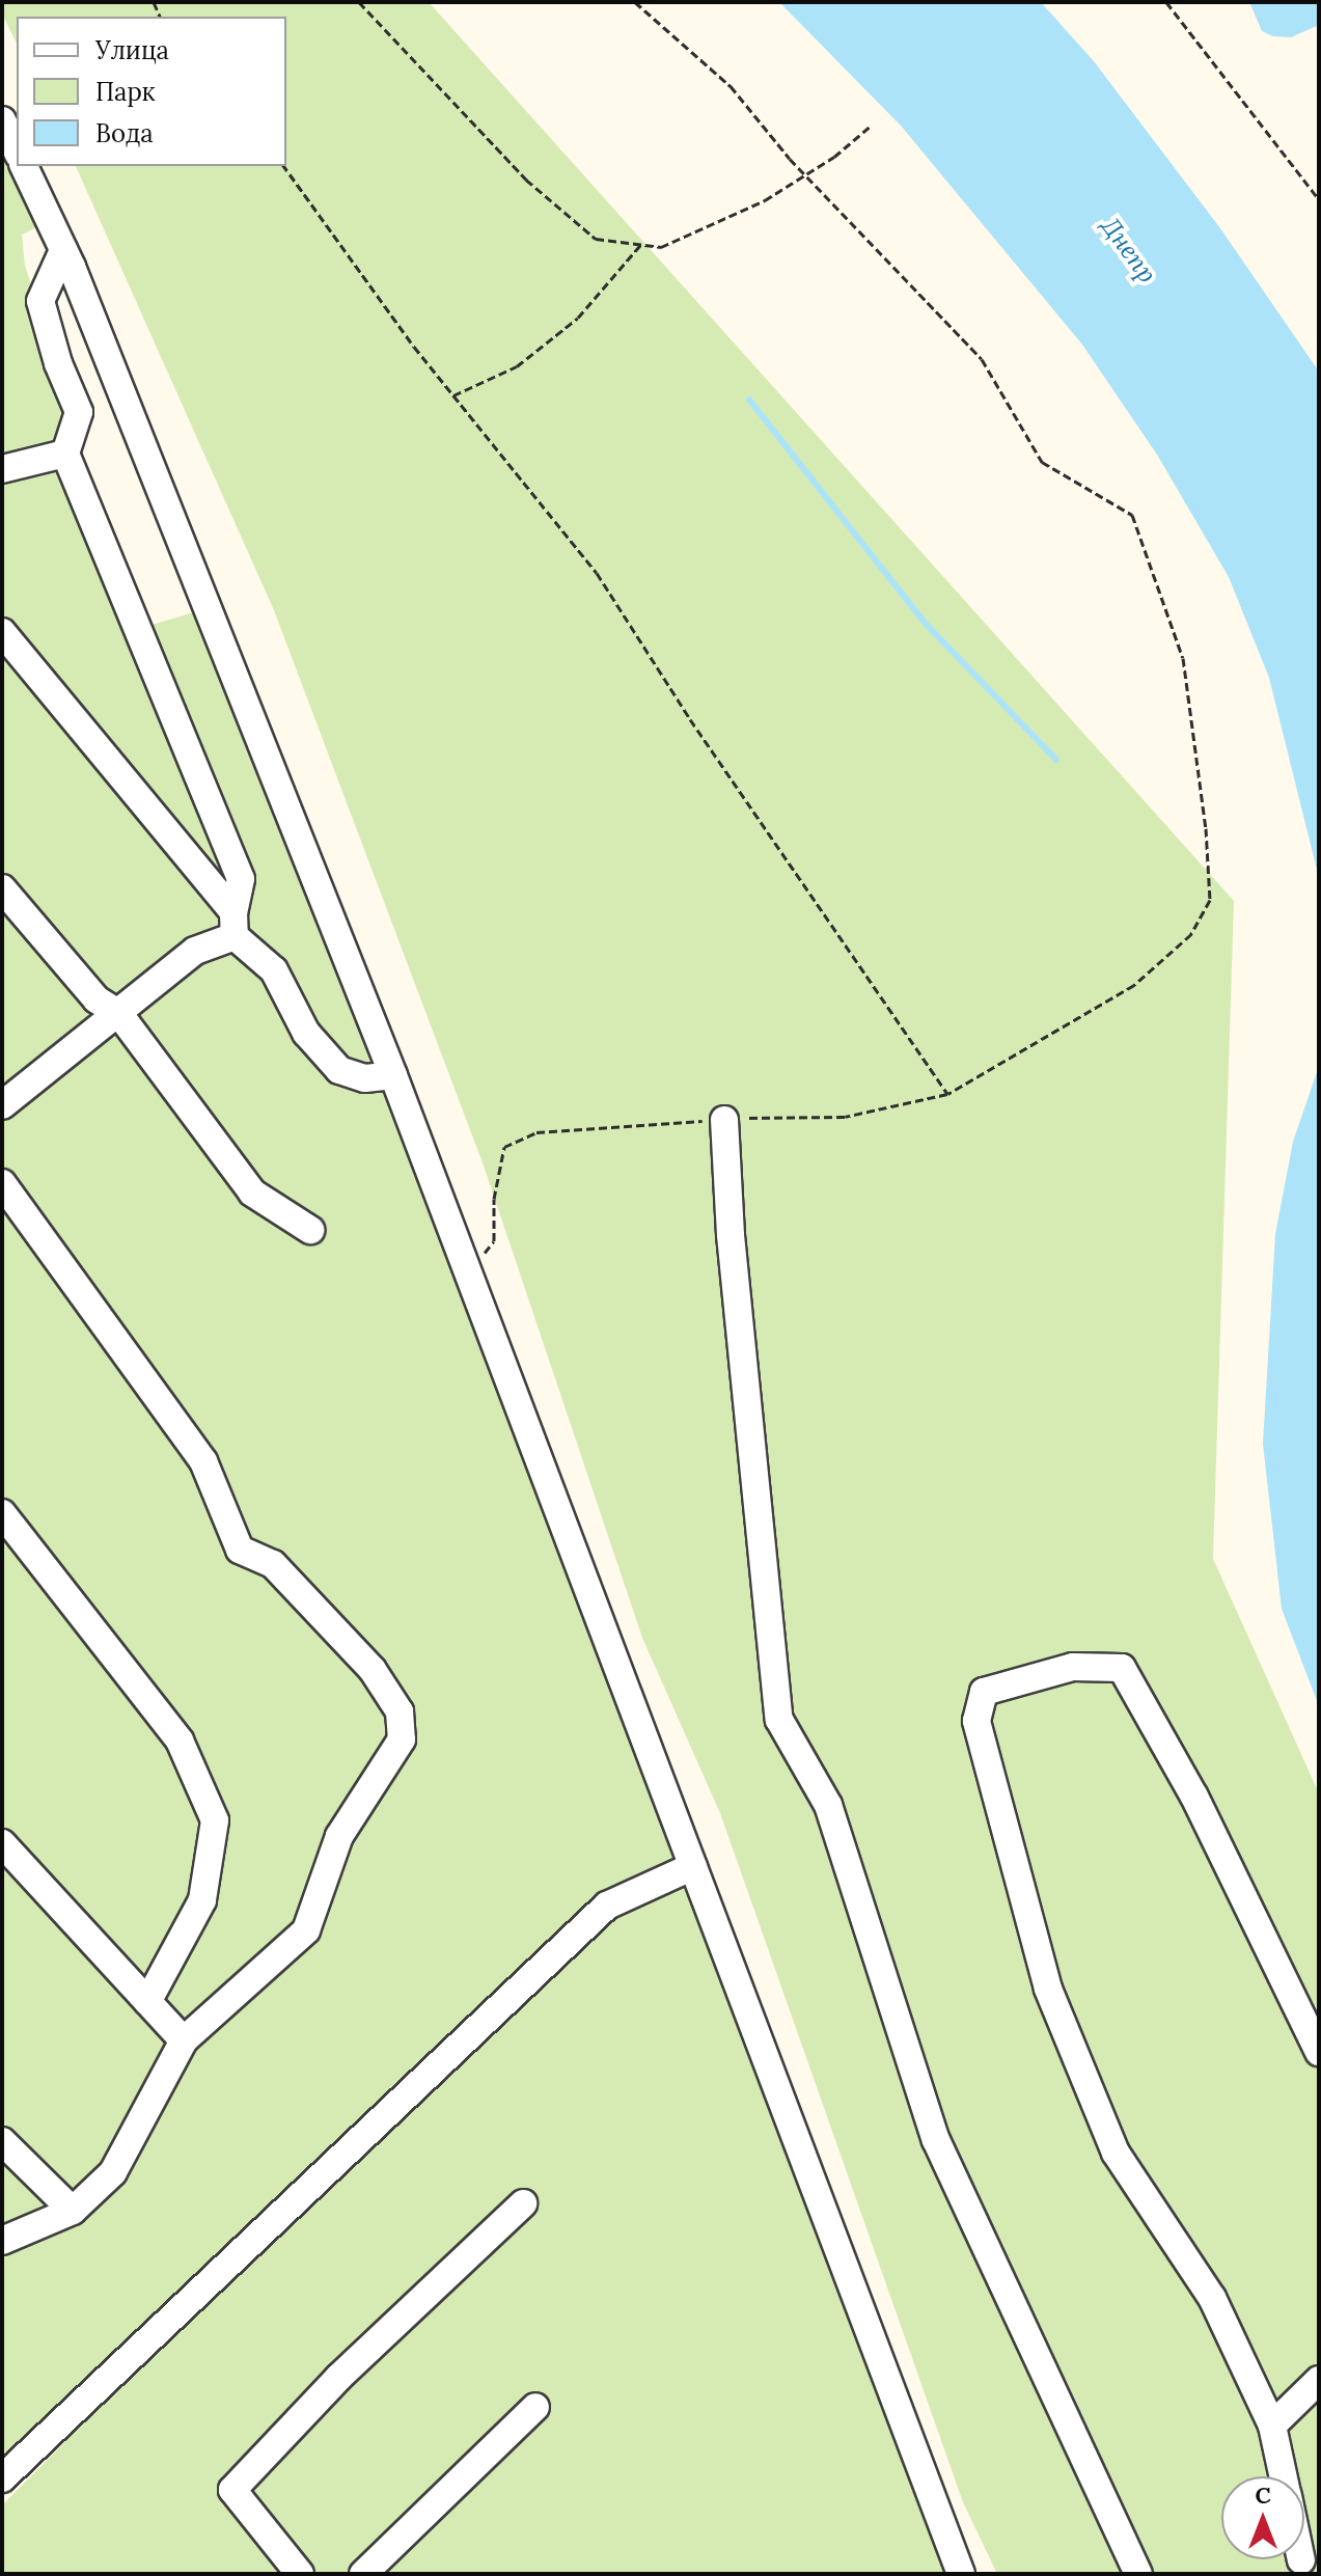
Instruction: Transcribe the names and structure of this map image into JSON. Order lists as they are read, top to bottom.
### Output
{
  "water": ["Днепр"],
  "legend": ["Улица", "Парк", "Вода"],
  "north": "top"
}
